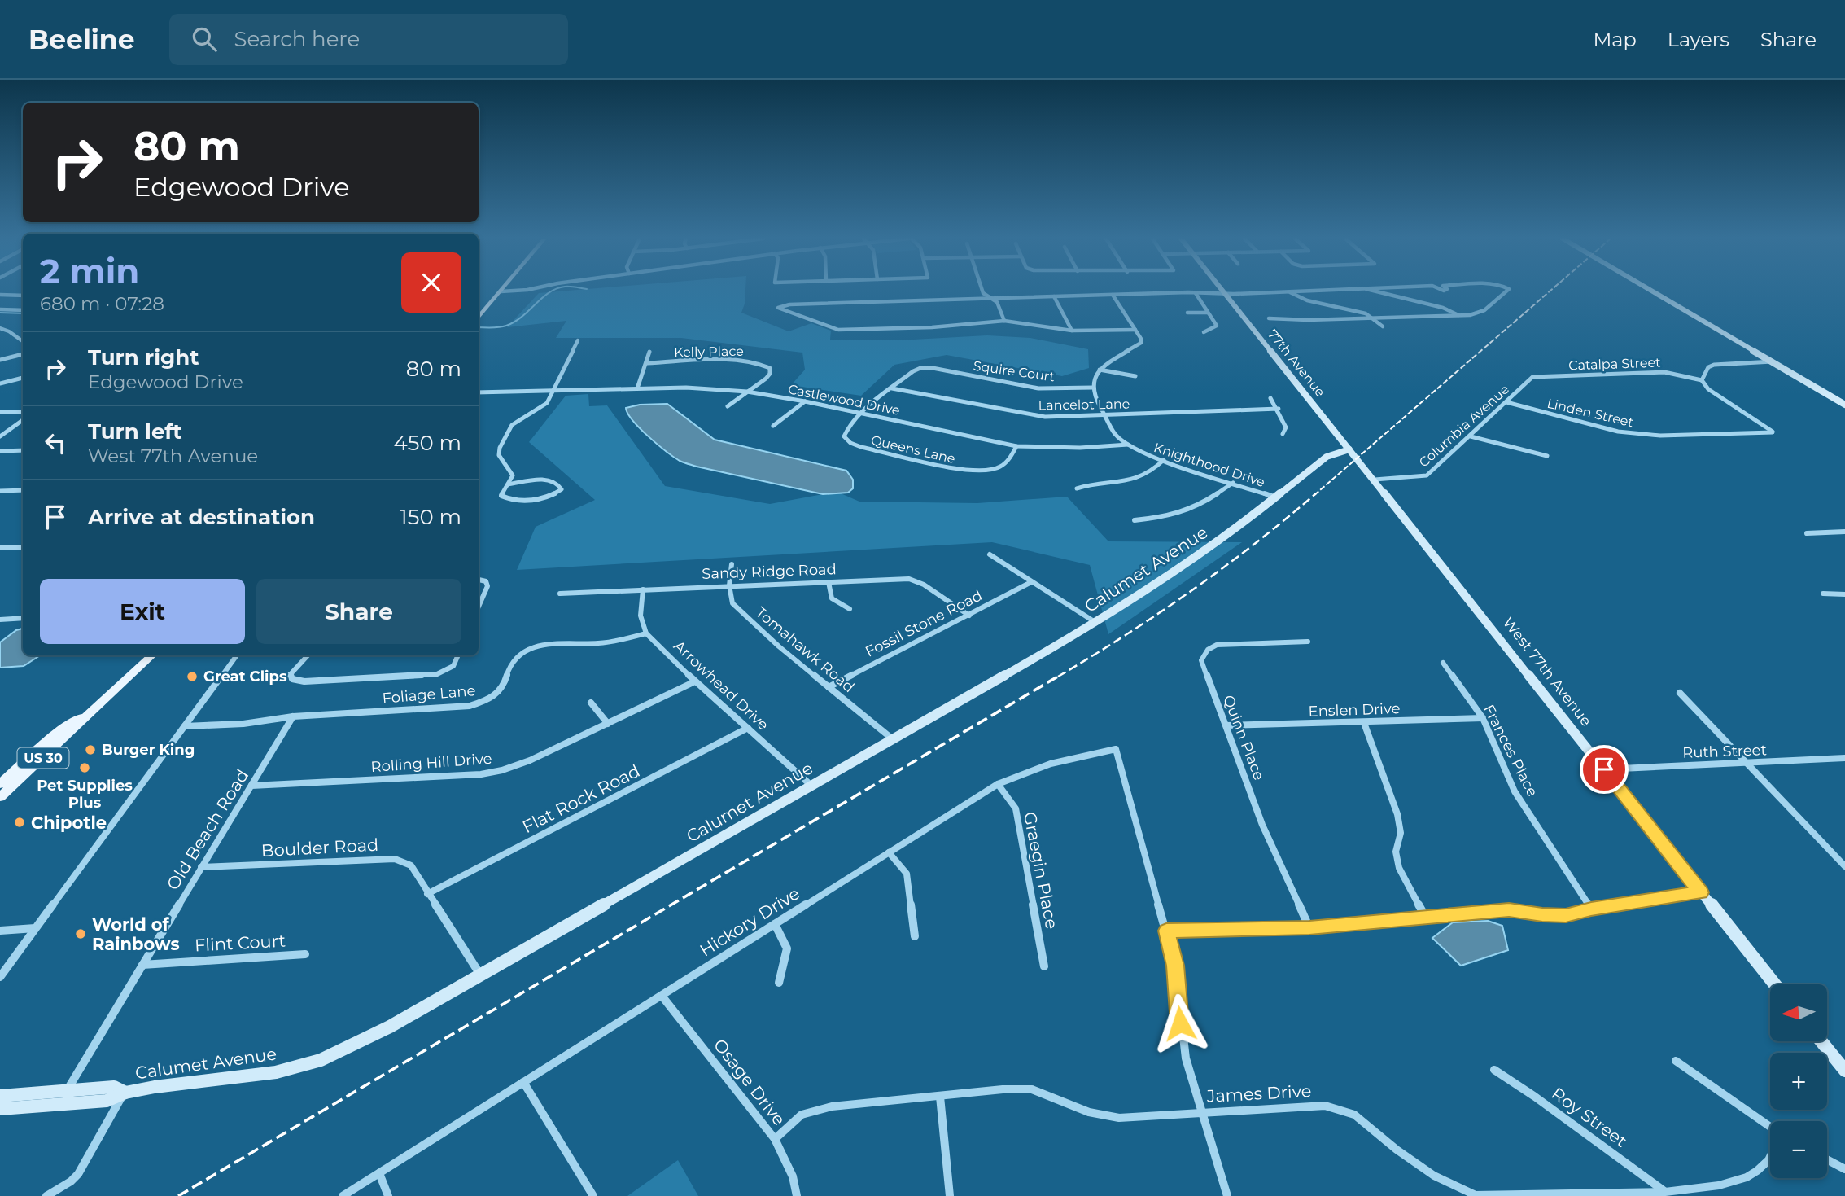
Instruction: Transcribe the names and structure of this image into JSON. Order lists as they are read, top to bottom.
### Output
{
  "streets": {
    "main road": ["US 30"],
    "street": [
      "Kelly Place",
      "77th Avenue",
      "Catalpa Street",
      "Squire Court",
      "Castlewood Drive",
      "Lancelot Lane",
      "Linden Street",
      "Columbia Avenue",
      "Queens Lane",
      "Knighthood Drive",
      "Calumet Avenue",
      "Sandy Ridge Road",
      "Fossil Stone Road",
      "Tomahawk Road",
      "West 77th Avenue",
      "Arrowhead Drive",
      "Foliage Lane",
      "Enslen Drive",
      "Quinn Place",
      "Frances Place",
      "Ruth Street",
      "Rolling Hill Drive",
      "Flat Rock Road",
      "Old Beach Road",
      "Boulder Road",
      "Graegin Place",
      "Hickory Drive",
      "Flint Court",
      "Osage Drive",
      "James Drive",
      "Roy Street"
    ]
  },
  "crossings": [
    ["Kelly Place", "Castlewood Drive"],
    ["77th Avenue", "Calumet Avenue"],
    ["77th Avenue", "West 77th Avenue"],
    ["Catalpa Street", "Linden Street"],
    ["Catalpa Street", "Columbia Avenue"],
    ["Squire Court", "Queens Lane"],
    ["Squire Court", "Knighthood Drive"],
    ["Castlewood Drive", "Queens Lane"],
    ["Castlewood Drive", "Knighthood Drive"],
    ["Lancelot Lane", "Queens Lane"],
    ["Lancelot Lane", "Knighthood Drive"],
    ["Linden Street", "Columbia Avenue"],
    ["Columbia Avenue", "West 77th Avenue"],
    ["Knighthood Drive", "Calumet Avenue"],
    ["Calumet Avenue", "Tomahawk Road"],
    ["Calumet Avenue", "West 77th Avenue"],
    ["Calumet Avenue", "Arrowhead Drive"],
    ["Calumet Avenue", "Old Beach Road"],
    ["Calumet Avenue", "Boulder Road"],
    ["Sandy Ridge Road", "Fossil Stone Road"],
    ["Sandy Ridge Road", "Tomahawk Road"],
    ["Fossil Stone Road", "Tomahawk Road"],
    ["West 77th Avenue", "Ruth Street"],
    ["Arrowhead Drive", "Foliage Lane"],
    ["Arrowhead Drive", "Rolling Hill Drive"],
    ["Arrowhead Drive", "Flat Rock Road"],
    ["Foliage Lane", "Old Beach Road"],
    ["Enslen Drive", "Quinn Place"],
    ["Enslen Drive", "Frances Place"],
    ["Rolling Hill Drive", "Old Beach Road"],
    ["Flat Rock Road", "Boulder Road"],
    ["Old Beach Road", "Boulder Road"],
    ["Old Beach Road", "Flint Court"],
    ["Graegin Place", "Hickory Drive"],
    ["Hickory Drive", "Osage Drive"],
    ["Osage Drive", "James Drive"],
    ["James Drive", "Roy Street"]
  ],
  "places": [
    "Great Clips",
    "Burger King",
    "Pet Supplies Plus",
    "Chipotle",
    "World of Rainbows"
  ],
  "north": "left",
  "page": {
    "header": "Beeline",
    "search": "Search here",
    "nav": ["Map", "Layers", "Share"],
    "turn": ["80 m", "Edgewood Drive"],
    "heading": ["2 min", "680 m · 07:28"],
    "list": [
      {
        "name": "Turn right",
        "note": "Edgewood Drive",
        "value": "80 m"
      },
      {
        "name": "Turn left",
        "note": "West 77th Avenue",
        "value": "450 m"
      },
      {
        "name": "Arrive at destination",
        "value": "150 m"
      }
    ],
    "buttons": ["Exit", "Share"],
    "map_buttons": ["+", "−"]
  }
}
